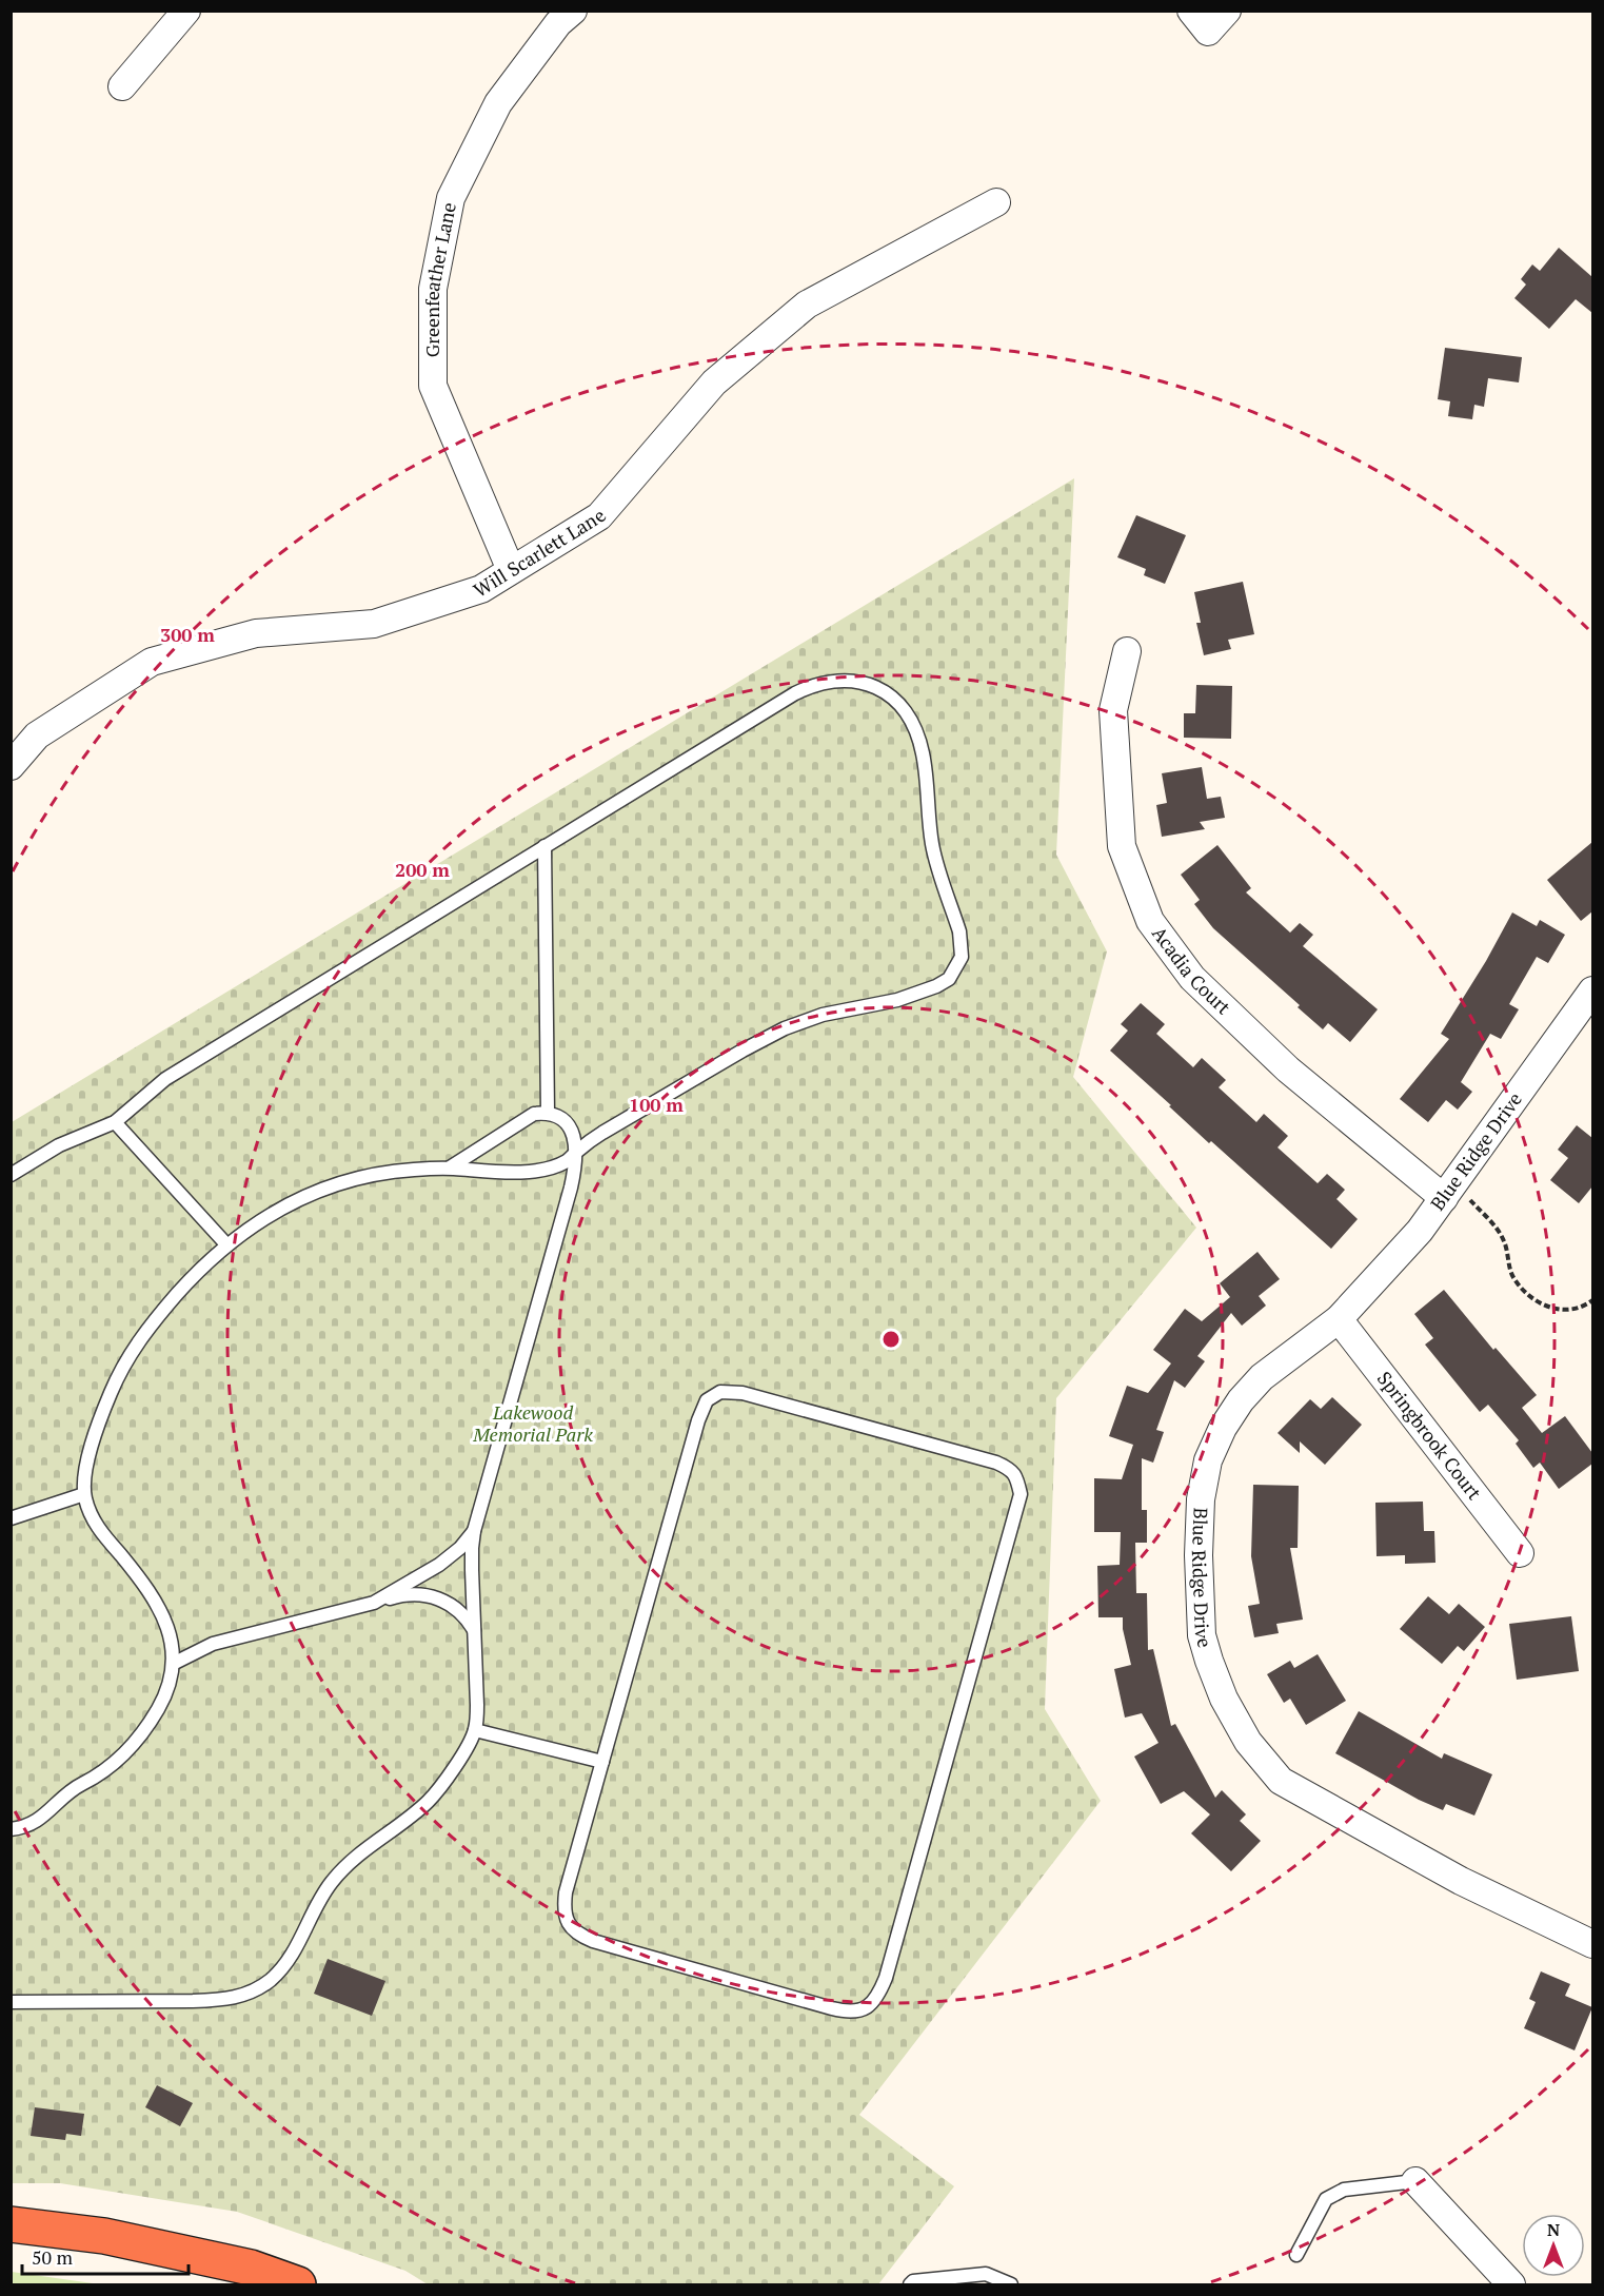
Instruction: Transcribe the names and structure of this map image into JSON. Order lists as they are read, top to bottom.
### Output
{
  "streets": {
    "street": [
      "Greenfeather Lane",
      "Will Scarlett Lane",
      "Acadia Court",
      "Blue Ridge Drive",
      "Springbrook Court"
    ]
  },
  "crossings": [
    ["Greenfeather Lane", "Will Scarlett Lane"],
    ["Acadia Court", "Blue Ridge Drive"],
    ["Blue Ridge Drive", "Springbrook Court"]
  ],
  "parks": ["Lakewood Memorial Park"],
  "scale_bar": "50 m",
  "north": "top",
  "rings": ["300 m", "200 m", "100 m"]
}
